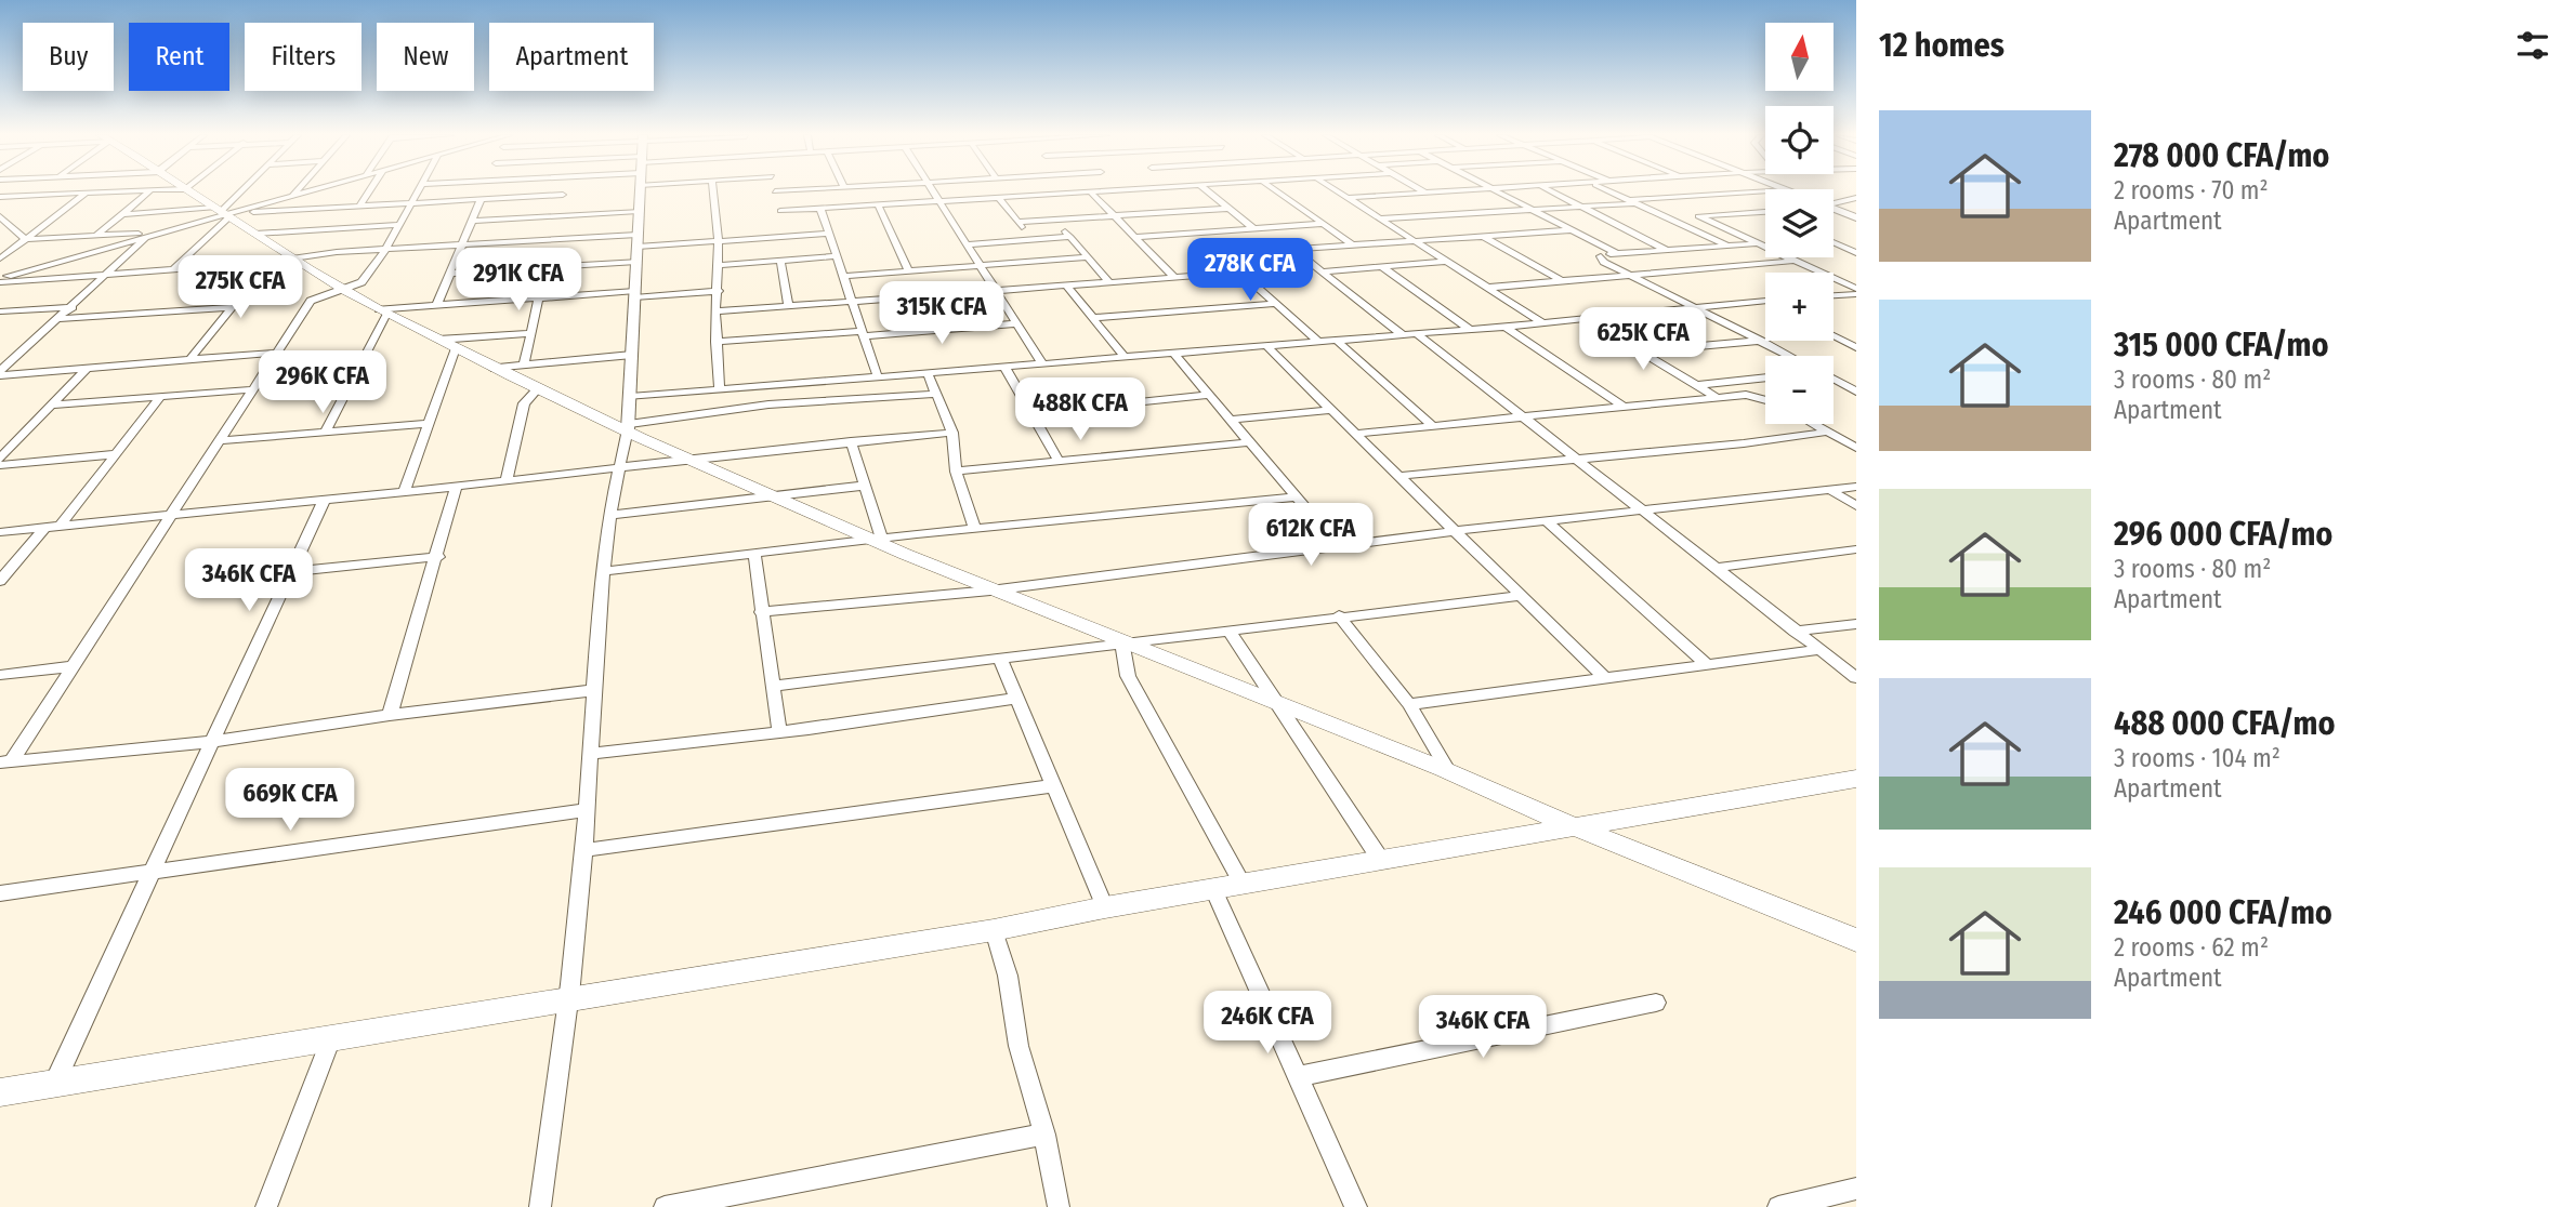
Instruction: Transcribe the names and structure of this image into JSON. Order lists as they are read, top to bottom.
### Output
{
  "north": "top",
  "page": {
    "heading": "12 homes",
    "map_buttons": ["+", "−"],
    "chip": [
      "Buy",
      "Rent",
      "Filters",
      "New",
      "Apartment"
    ],
    "list": [
      {
        "name": "278 000 CFA/mo",
        "note": "2 rooms · 70 m² · Apartment"
      },
      {
        "name": "315 000 CFA/mo",
        "note": "3 rooms · 80 m² · Apartment"
      },
      {
        "name": "296 000 CFA/mo",
        "note": "3 rooms · 80 m² · Apartment"
      },
      {
        "name": "488 000 CFA/mo",
        "note": "3 rooms · 104 m² · Apartment"
      },
      {
        "name": "246 000 CFA/mo",
        "note": "2 rooms · 62 m² · Apartment"
      }
    ],
    "price": [
      "278K CFA",
      "291K CFA",
      "275K CFA",
      "315K CFA",
      "625K CFA",
      "296K CFA",
      "488K CFA",
      "612K CFA",
      "346K CFA",
      "669K CFA",
      "246K CFA",
      "346K CFA"
    ]
  }
}
